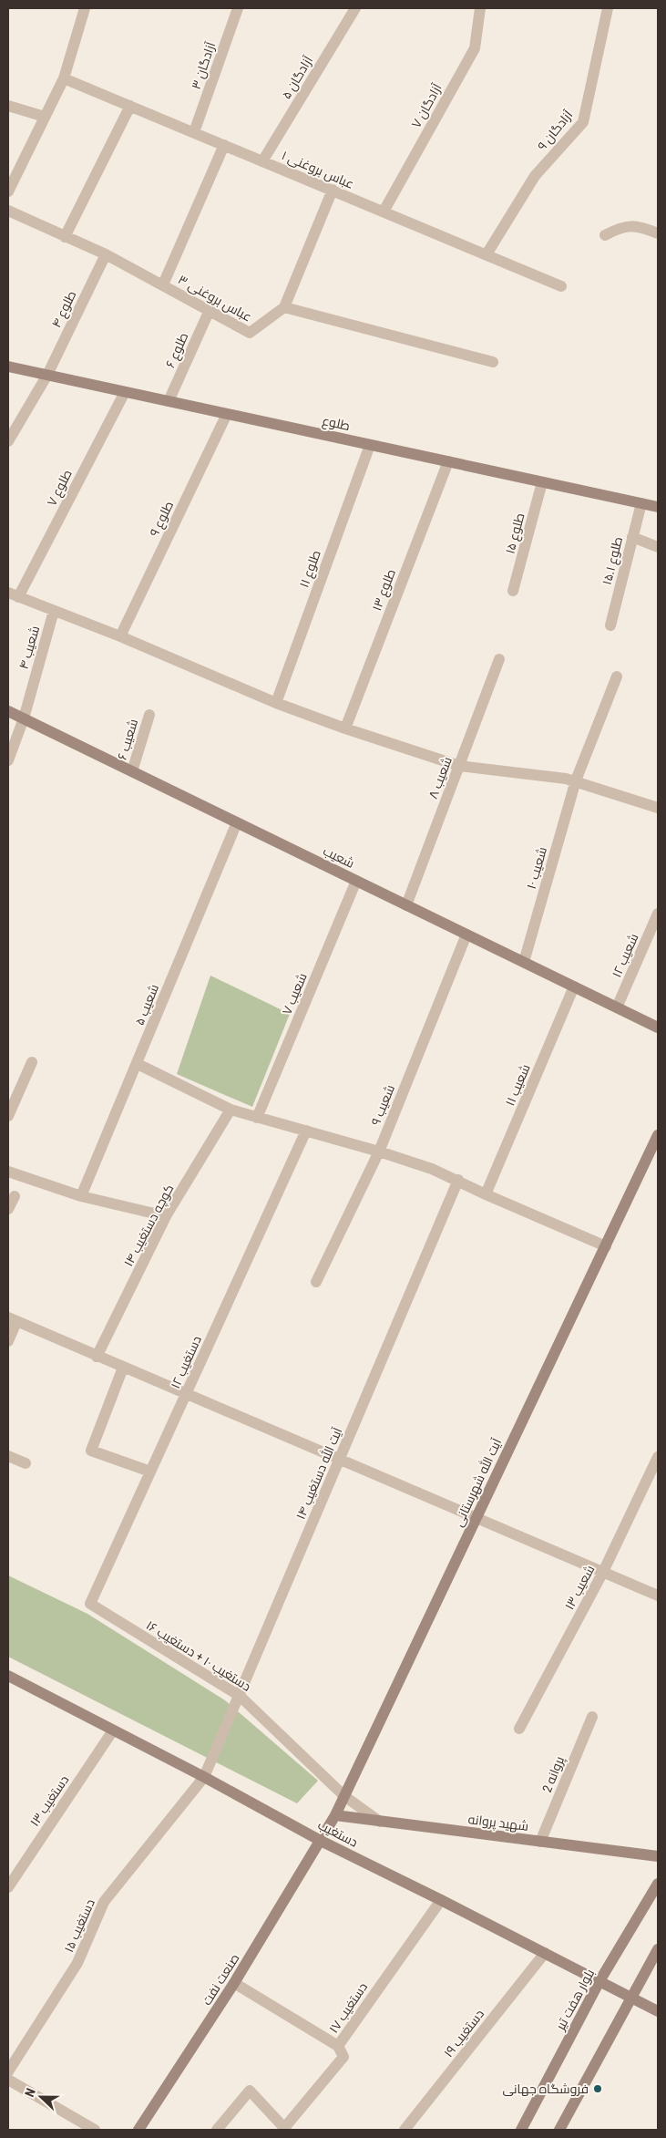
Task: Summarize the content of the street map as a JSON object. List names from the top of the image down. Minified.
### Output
{"streets":{"street":["آزادگان ۳","آزادگان ۵","آزادگان ۷","آزادگان ۹","عباس بروغنی ۱","عباس بروغنی ۳","طلوع ۴","طلوع ۶","طلوع","طلوع ۷","طلوع ۹","طلوع ۱۵","طلوع ۱۵.۱","طلوع ۱۱","طلوع ۱۳","شعیب ۴","شعیب ۶","شعیب ۸","شعیب","شعیب ۱۰","شعیب ۱۲","شعیب ۷","شعیب ۵","شعیب ۱۱","شعیب ۹","کوچه دستغیب ۱۴","دستغیب ۱۲","آیت الله دستغیب ۱۴","آیت الله شهرستانی","شعیب ۱۳","دستغیب ۱۰ + دستغیب ۱۶","پروانه 2","دستغیب ۱۳","شهید پروانه","دستغیب","دستغیب ۱۵","صنعت نفت","بلوار هفت تیر","دستغیب ۱۷","دستغیب ۱۹"]},"crossings":[["آزادگان ۳","عباس بروغنی ۱"],["آزادگان ۵","عباس بروغنی ۱"],["آزادگان ۷","عباس بروغنی ۱"],["آزادگان ۹","عباس بروغنی ۱"],["عباس بروغنی ۳","طلوع ۴"],["عباس بروغنی ۳","طلوع ۶"],["طلوع ۴","طلوع"],["طلوع ۶","طلوع"],["طلوع","طلوع ۷"],["طلوع","طلوع ۹"],["طلوع","طلوع ۱۵"],["طلوع","طلوع ۱۵.۱"],["طلوع","طلوع ۱۱"],["طلوع","طلوع ۱۳"],["شعیب ۴","شعیب"],["شعیب ۶","شعیب"],["شعیب ۸","شعیب"],["شعیب","شعیب ۱۰"],["شعیب","شعیب ۱۲"],["شعیب","شعیب ۷"],["شعیب","شعیب ۵"],["شعیب","شعیب ۱۱"],["شعیب","شعیب ۹"],["دستغیب ۱۲","دستغیب ۱۰ + دستغیب ۱۶"],["آیت الله دستغیب ۱۴","دستغیب ۱۰ + دستغیب ۱۶"],["آیت الله دستغیب ۱۴","دستغیب"],["آیت الله دستغیب ۱۴","دستغیب ۱۵"],["آیت الله شهرستانی","دستغیب ۱۰ + دستغیب ۱۶"],["آیت الله شهرستانی","شهید پروانه"],["آیت الله شهرستانی","دستغیب"],["آیت الله شهرستانی","صنعت نفت"],["دستغیب ۱۰ + دستغیب ۱۶","شهید پروانه"],["پروانه 2","شهید پروانه"],["دستغیب ۱۳","دستغیب"],["دستغیب","دستغیب ۱۵"],["دستغیب","صنعت نفت"],["دستغیب","بلوار هفت تیر"],["دستغیب","دستغیب ۱۷"],["دستغیب","دستغیب ۱۹"]],"places":["فروشگاه جهانی"],"north":"left"}
